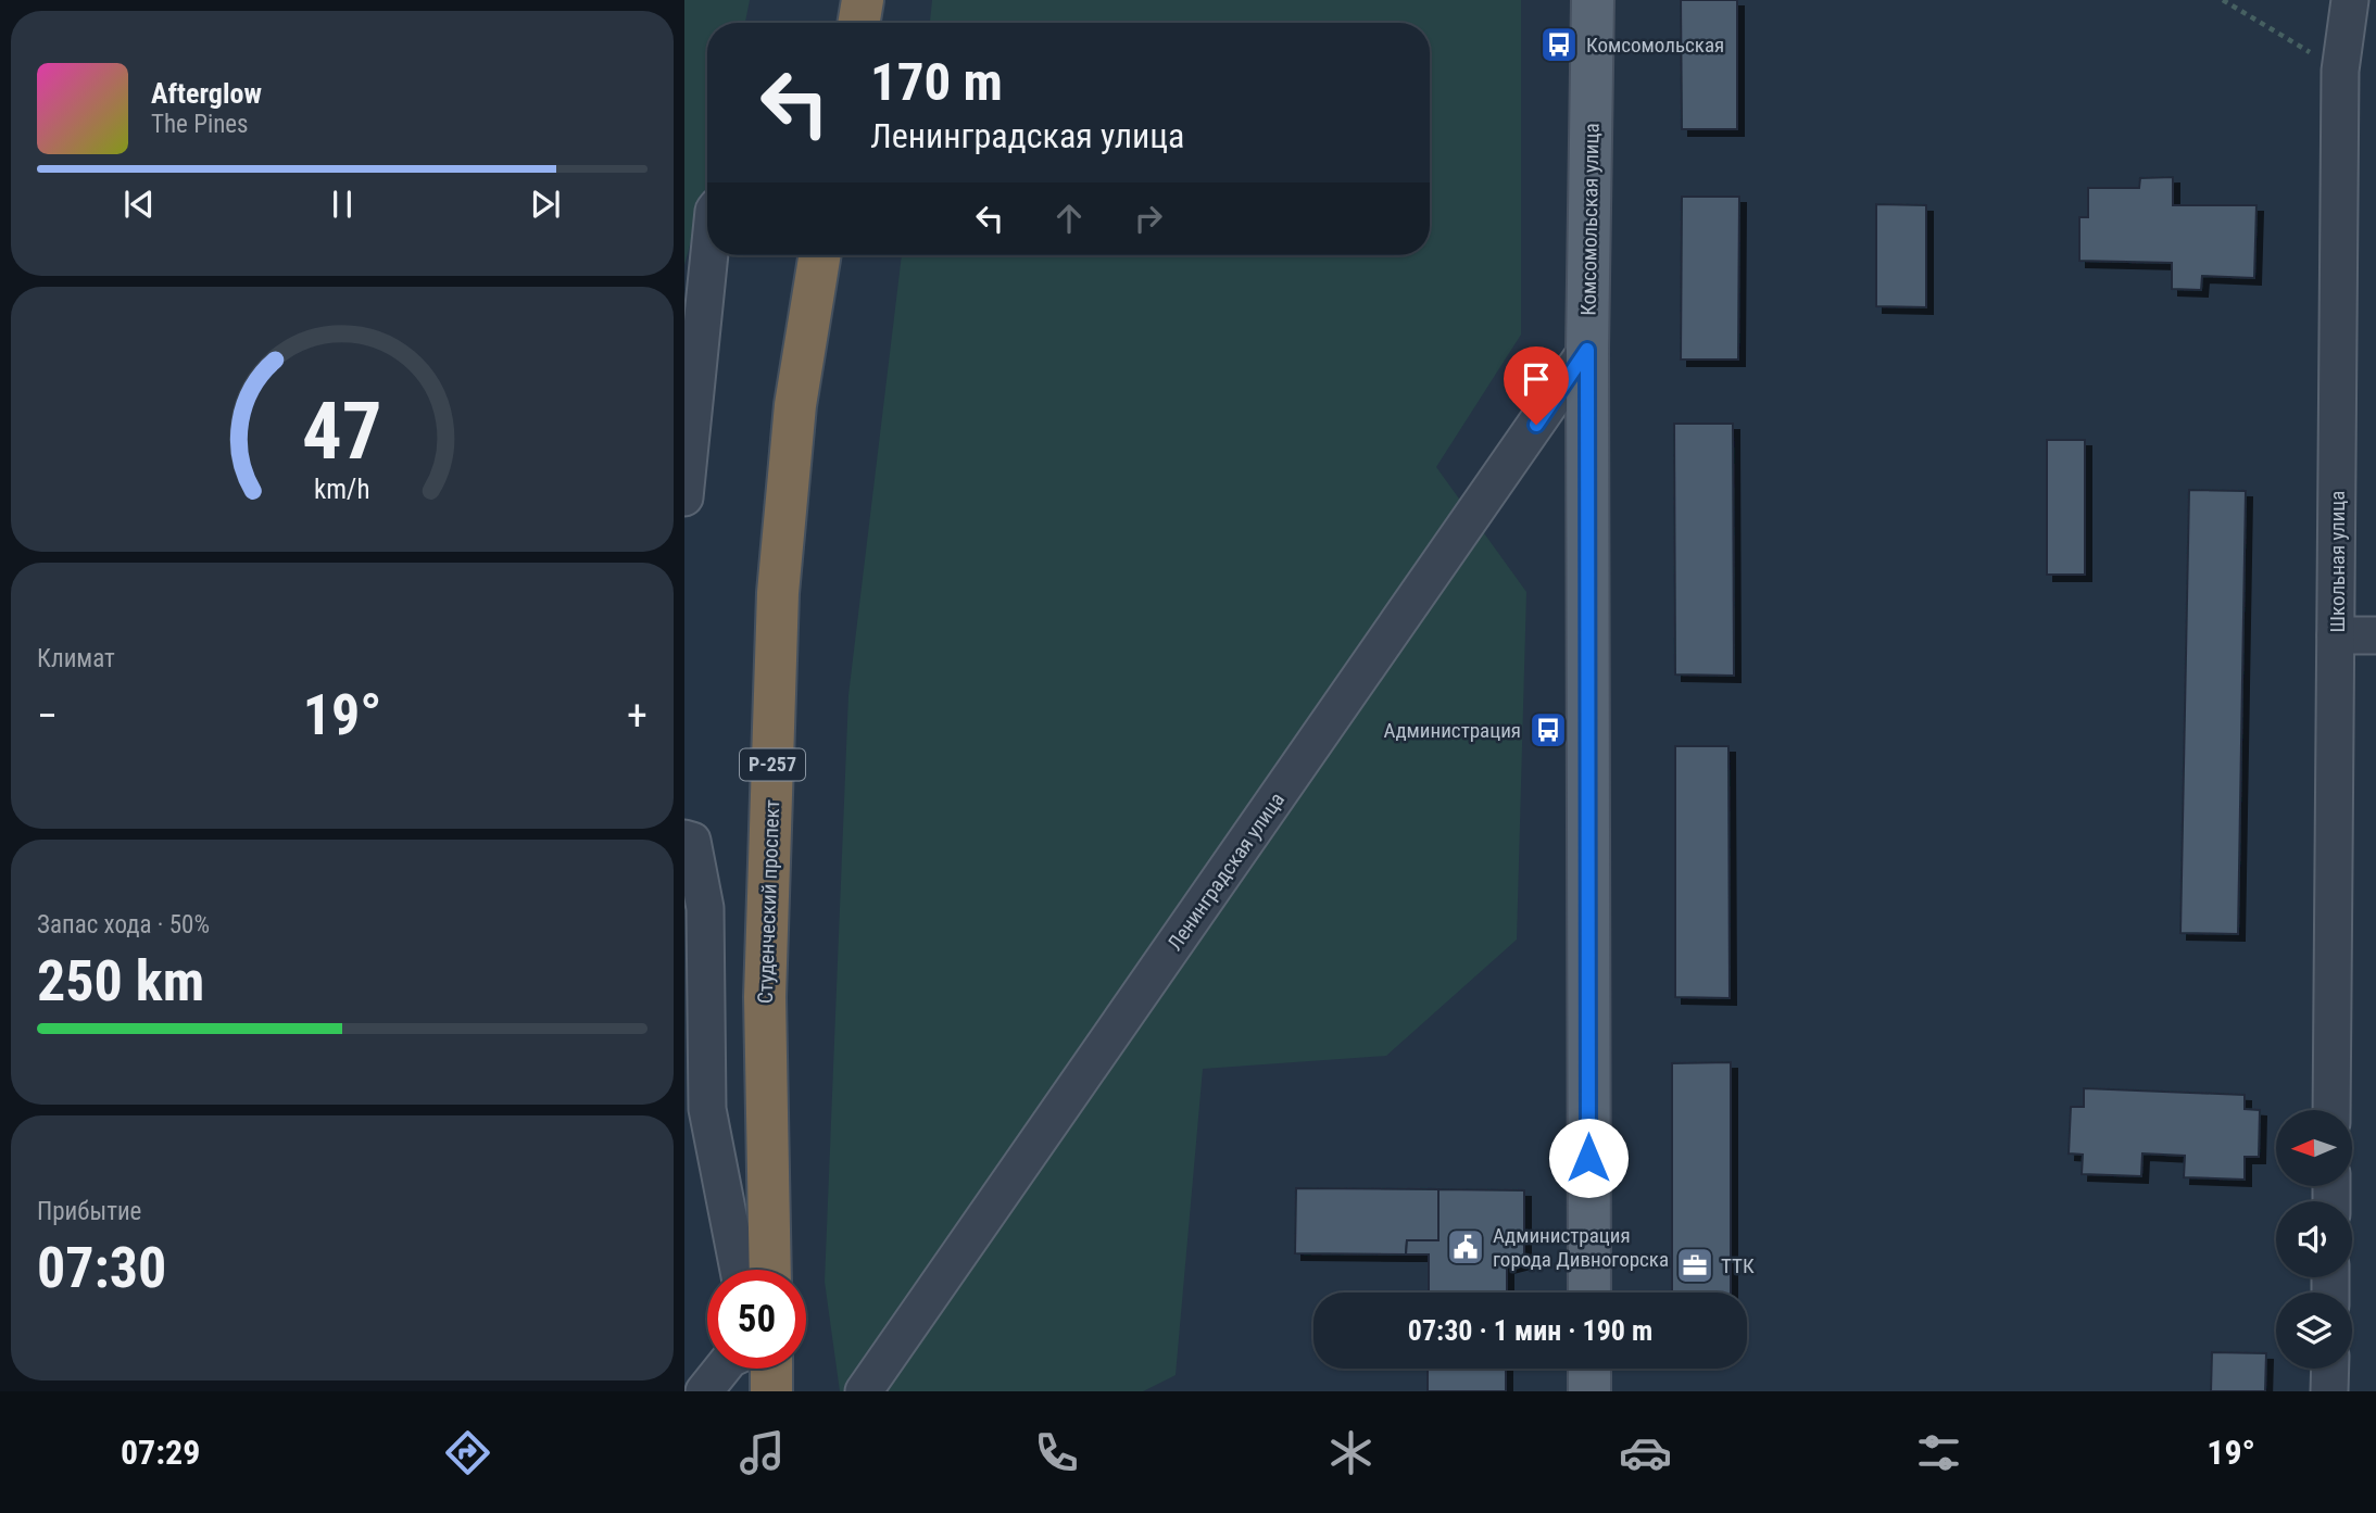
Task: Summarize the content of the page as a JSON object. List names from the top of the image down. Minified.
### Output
{"streets":{"highway":["Р-257","Студенческий проспект"],"main road":["Комсомольская улица"],"street":["Школьная улица","Ленинградская улица"]},"crossings":[["Комсомольская улица","Ленинградская улица"]],"places":{"bus stop":["Комсомольская","Администрация"],"public building":["Администрация города Дивногорска"],"office":["ТТК"]},"north":"left","page":{"turn":["170 m","Ленинградская улица"],"song":["Afterglow","The Pines"],"tile":["Климат",["Запас хода · 50%","250 km"],["Прибытие","07:30"]],"heat":["−","19°","+"],"limit":"50","trip":"07:30 · 1 мин · 190 m","tabs":["07:29","19°"],"gauge":["47","km/h"]}}
